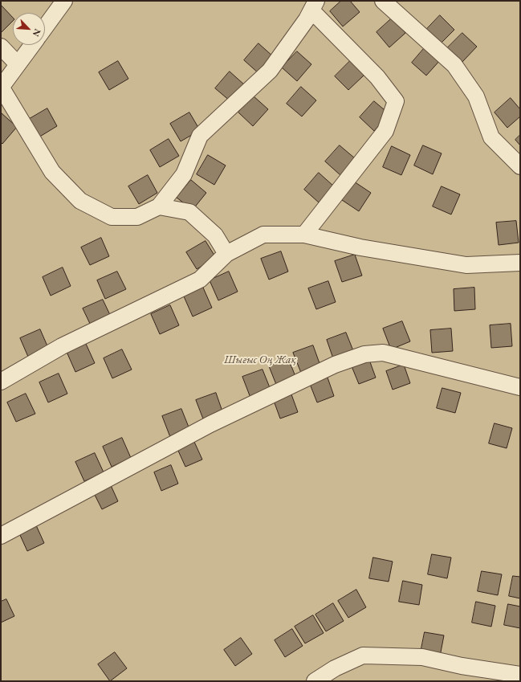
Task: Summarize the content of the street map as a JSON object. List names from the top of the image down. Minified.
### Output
{"parks":["Шығыс Оң Жақ"],"north":"bottom right"}
